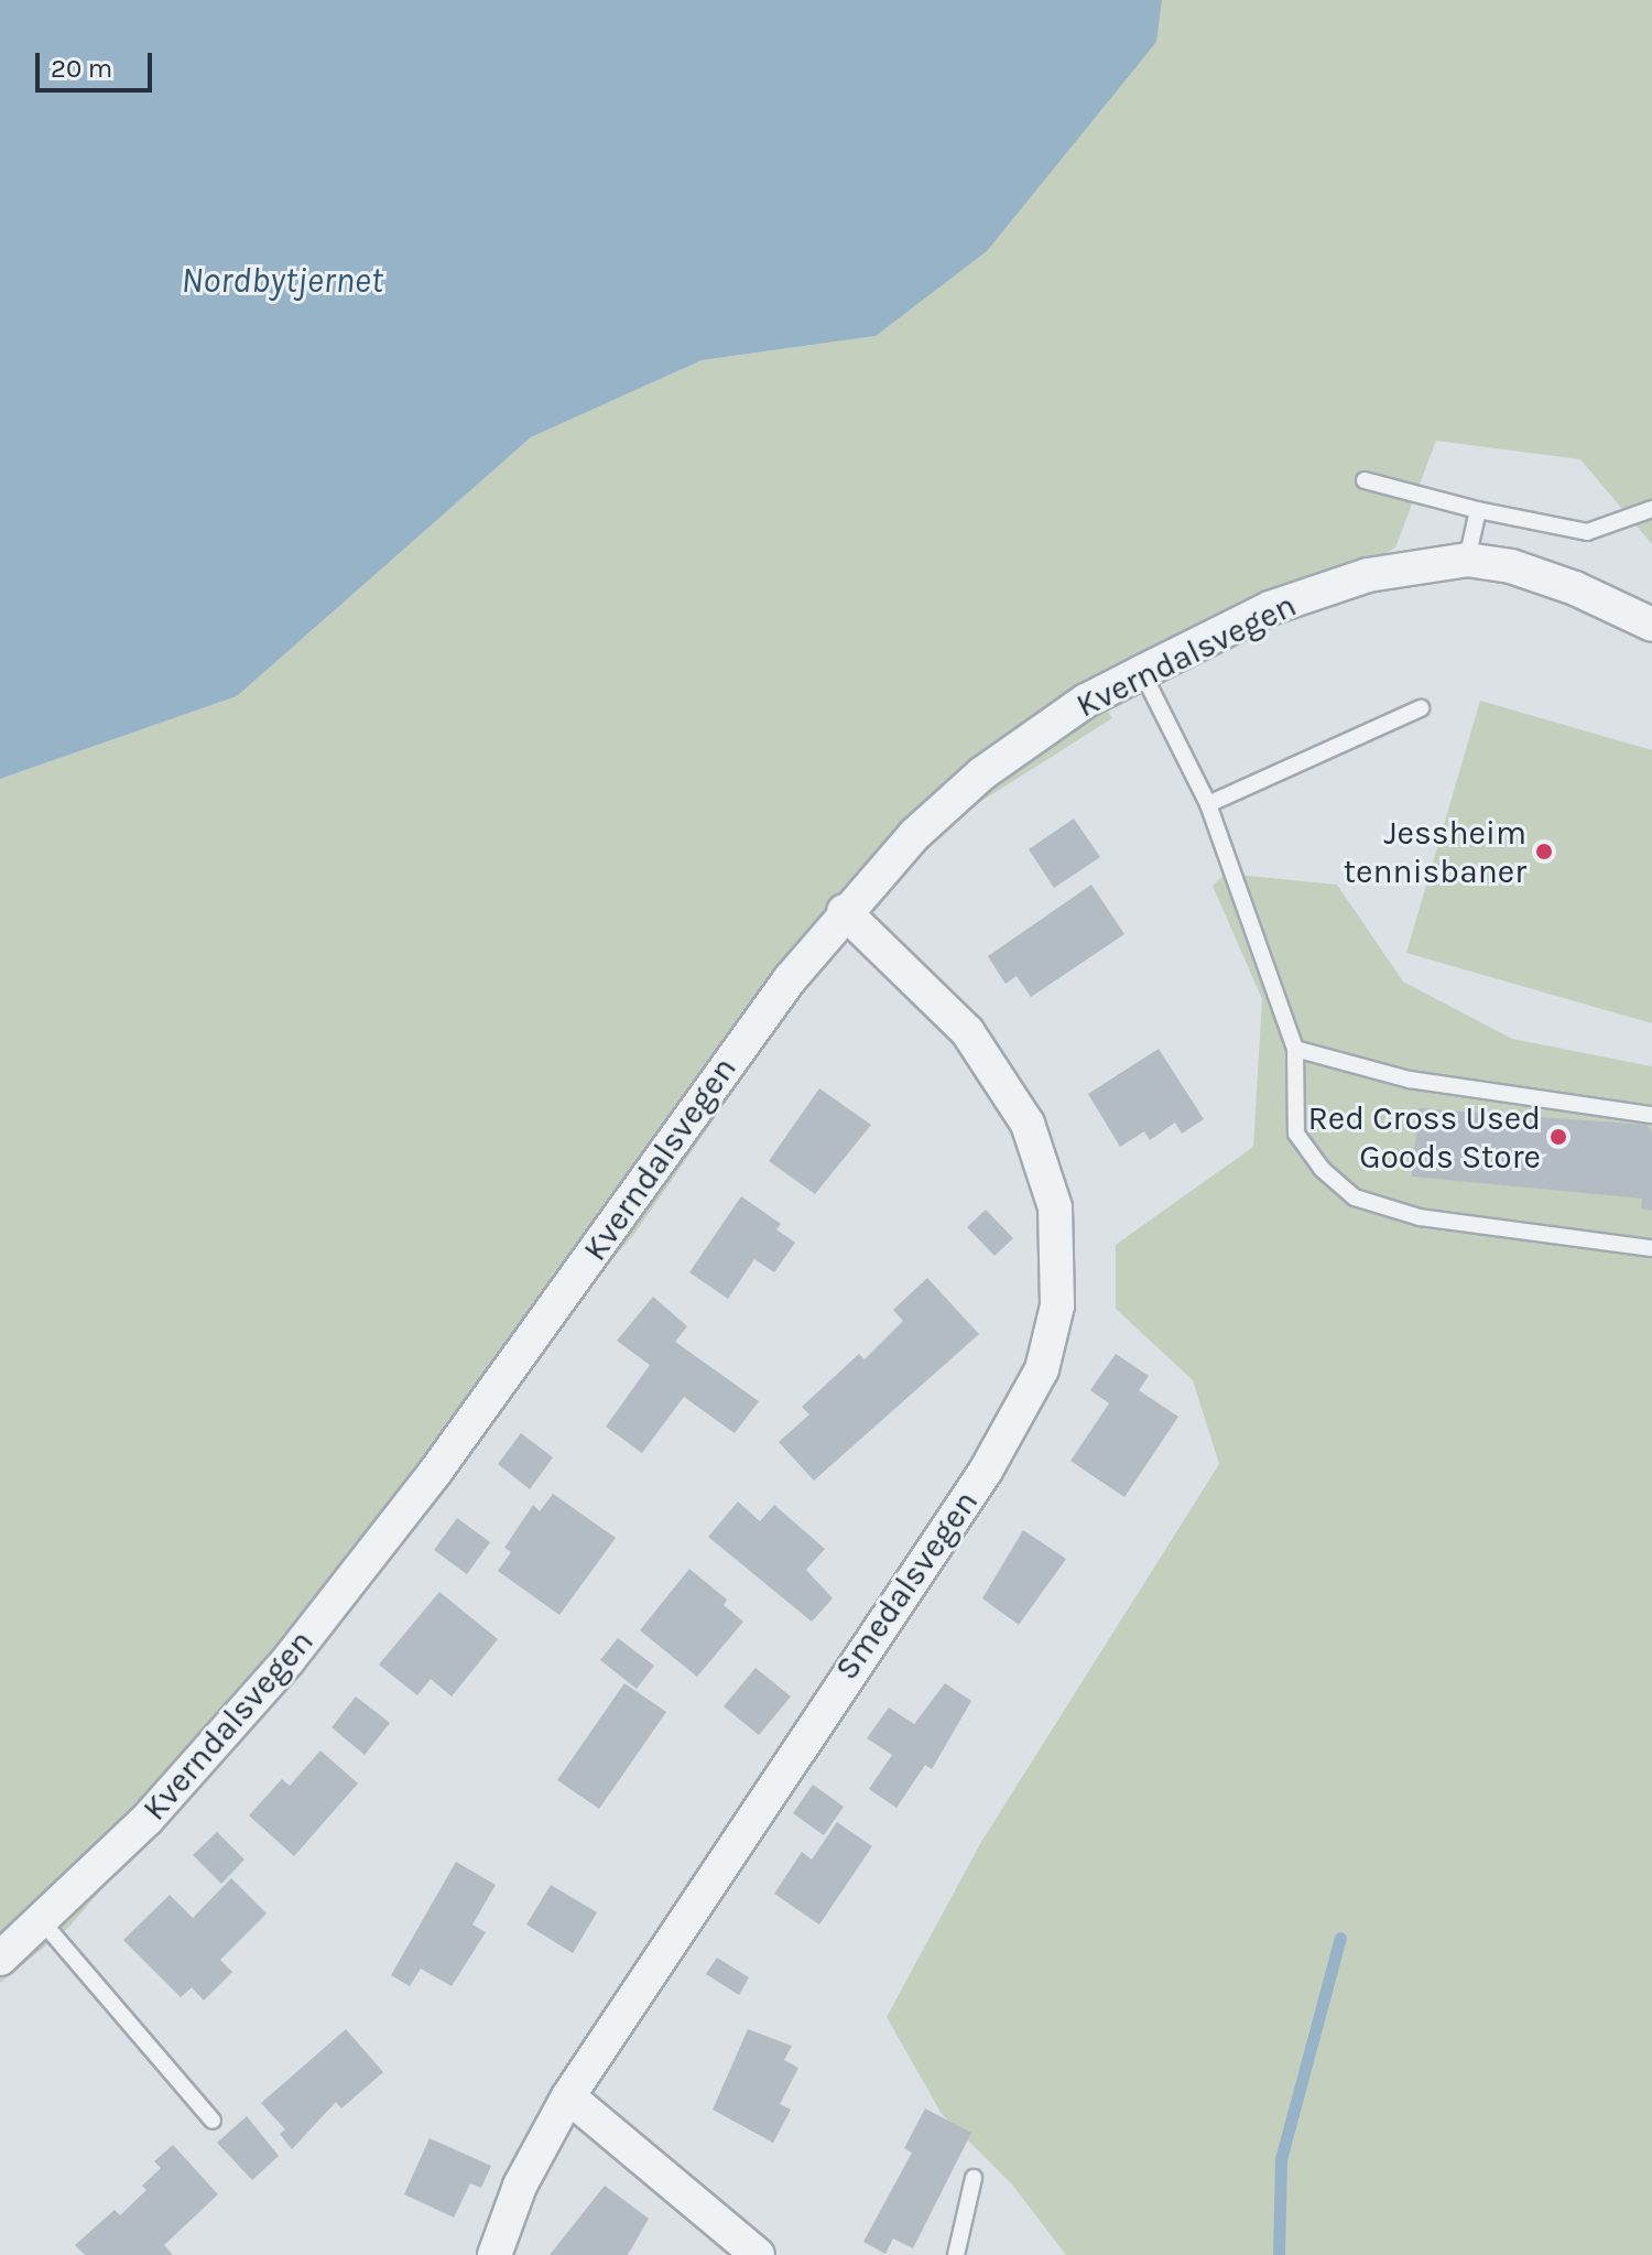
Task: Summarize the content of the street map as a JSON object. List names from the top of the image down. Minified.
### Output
{"streets":{"street":["Kverndalsvegen","Smedalsvegen"]},"crossings":[["Kverndalsvegen","Smedalsvegen"]],"water":["Nordbytjernet"],"places":["Jessheim tennisbaner","Red Cross Used Goods Store"],"scale_bar":"20 m"}
